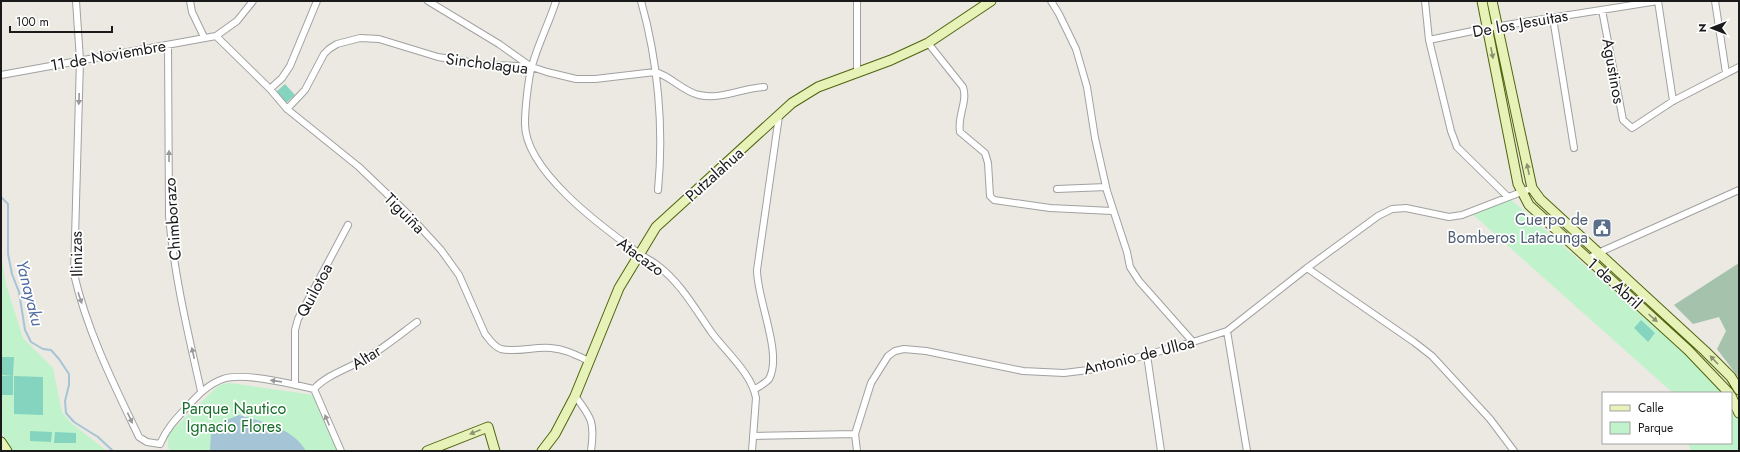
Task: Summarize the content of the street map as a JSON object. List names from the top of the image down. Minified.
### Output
{"streets":{"street":["De los Jesuitas","11 de Noviembre","Sincholagua","Agustinos","Putzalahua","Tiguiña","Chimborazo","Ilinizas","Atacazo","1 de Abril","Quilotoa","Antonio de Ulloa","Altar"]},"crossings":[["De los Jesuitas","Agustinos"],["De los Jesuitas","1 de Abril"],["11 de Noviembre","Tiguiña"],["11 de Noviembre","Chimborazo"],["11 de Noviembre","Ilinizas"],["Sincholagua","Tiguiña"],["Sincholagua","Atacazo"],["Putzalahua","Tiguiña"],["Putzalahua","Atacazo"],["1 de Abril","Antonio de Ulloa"]],"one_way":["Chimborazo","Ilinizas"],"water":["Yanayaku"],"parks":["Parque Nautico Ignacio Flores"],"places":{"public building":["Cuerpo de Bomberos Latacunga"]},"legend":["Calle","Parque"],"scale_bar":"100 m","north":"left"}
